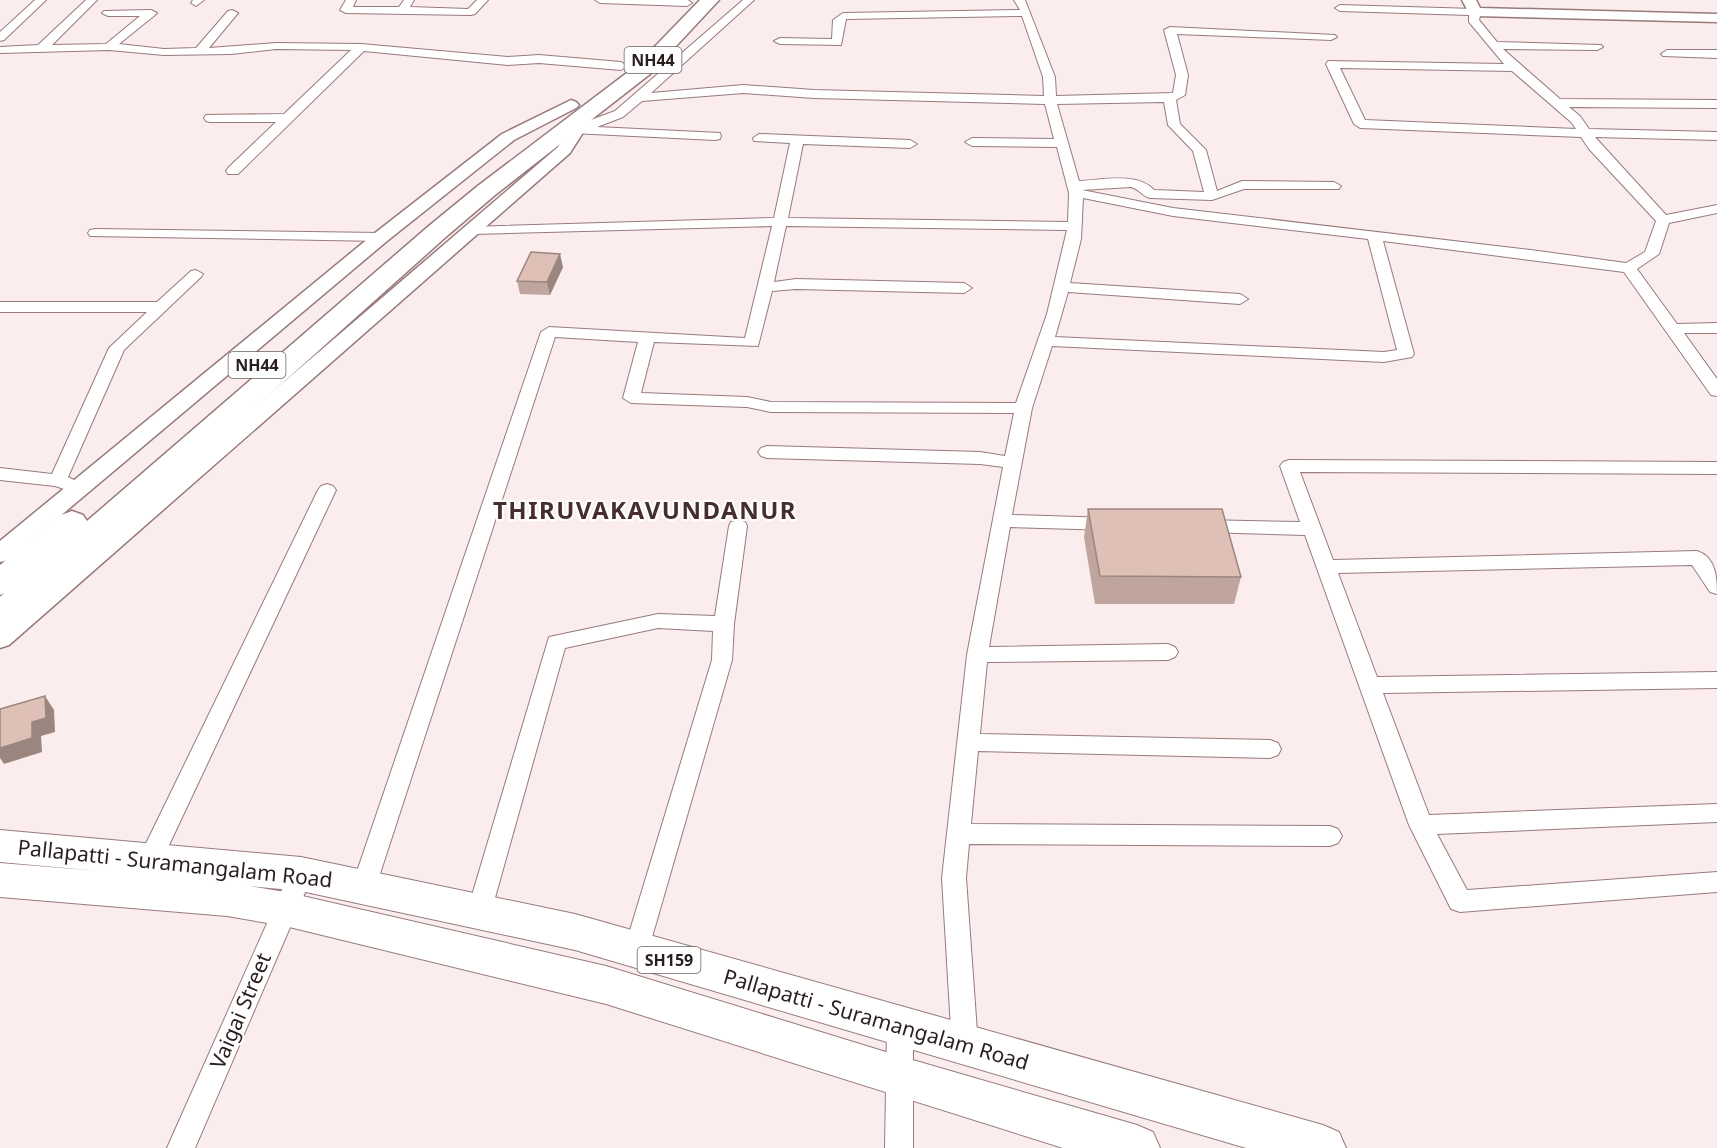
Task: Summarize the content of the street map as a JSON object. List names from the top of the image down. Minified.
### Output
{"streets":{"highway":["NH44"],"main road":["Pallapatti - Suramangalam Road","SH159"],"street":["Vaigai Street"]},"crossings":[["Pallapatti - Suramangalam Road","Vaigai Street"]],"districts":["THIRUVAKAVUNDANUR"]}
